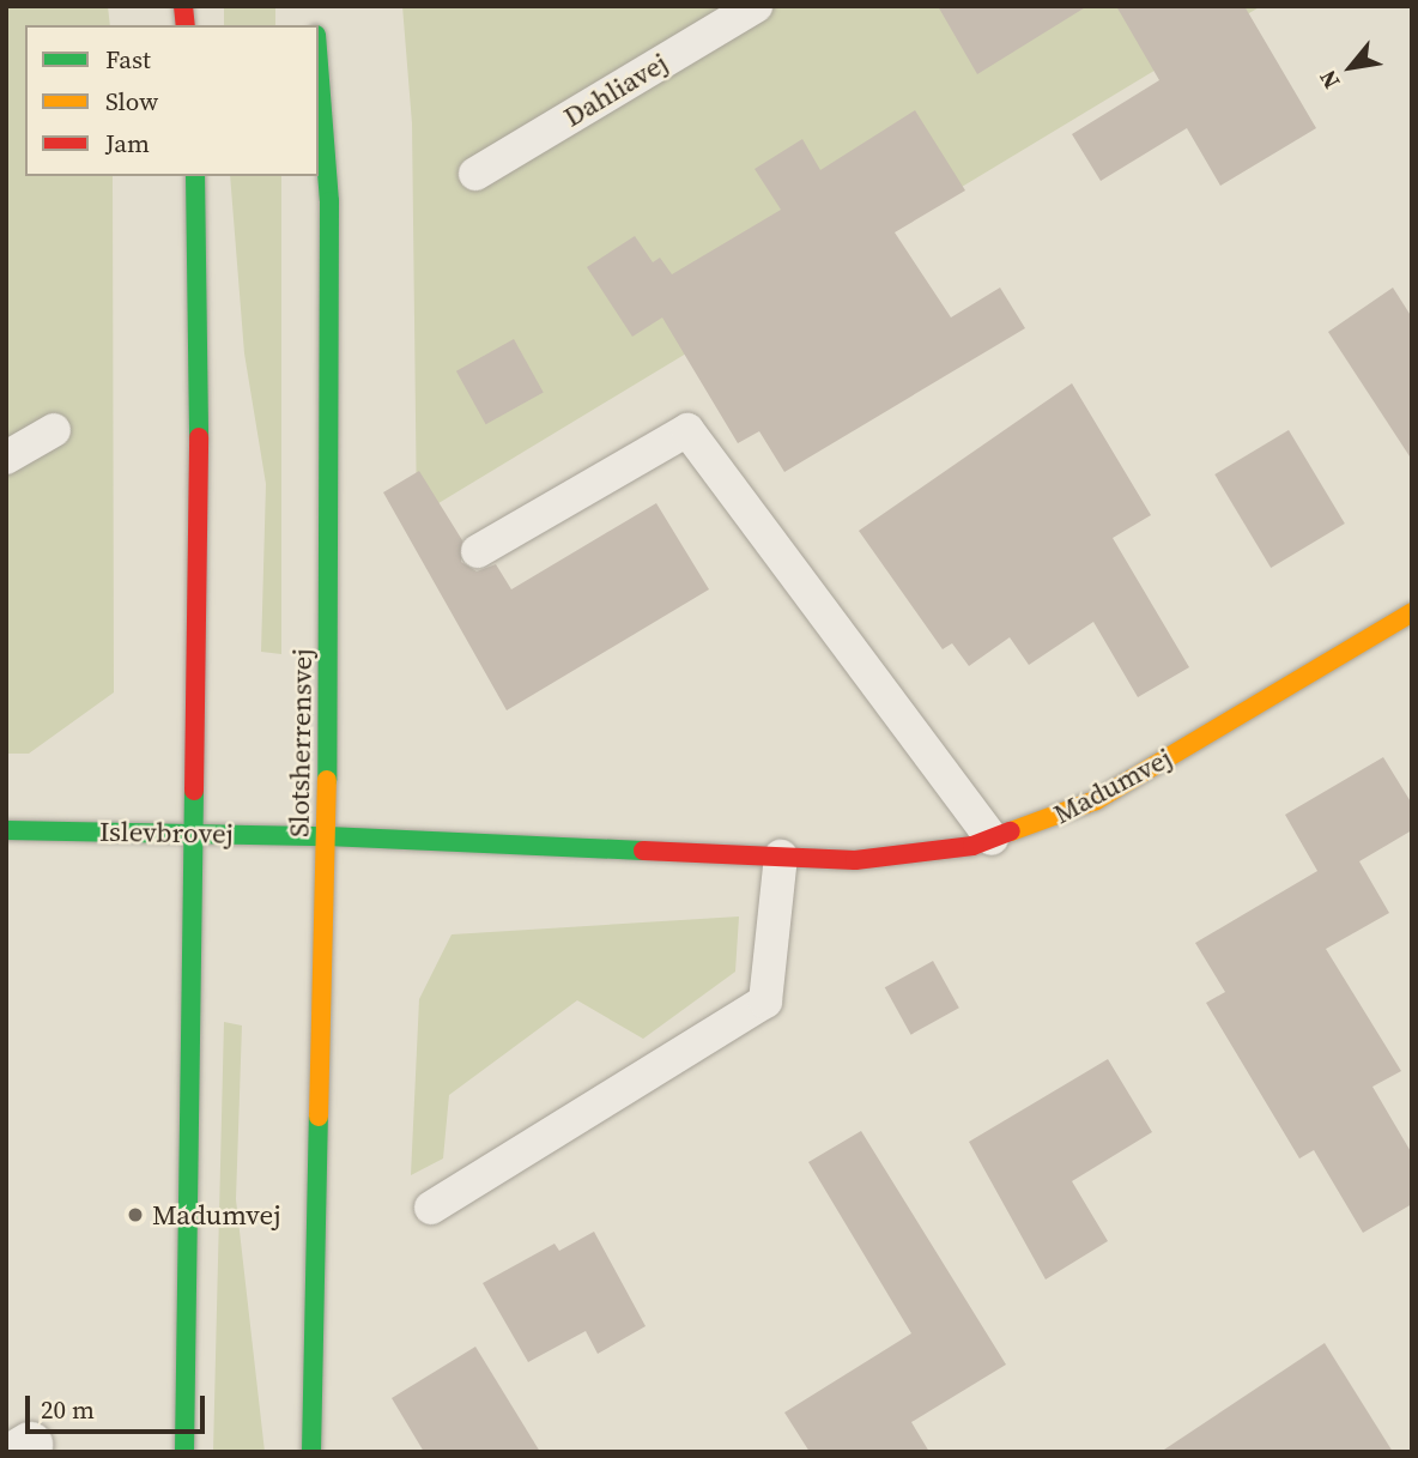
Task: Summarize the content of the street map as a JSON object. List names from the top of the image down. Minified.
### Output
{"streets":{"street":["Slotsherrensvej","Madumvej","Islevbrovej"],"lane":["Dahliavej"]},"crossings":[["Slotsherrensvej","Madumvej"],["Slotsherrensvej","Islevbrovej"],["Madumvej","Islevbrovej"]],"places":["Madumvej"],"legend":["Fast","Slow","Jam"],"scale_bar":"20 m","north":"bottom left"}
